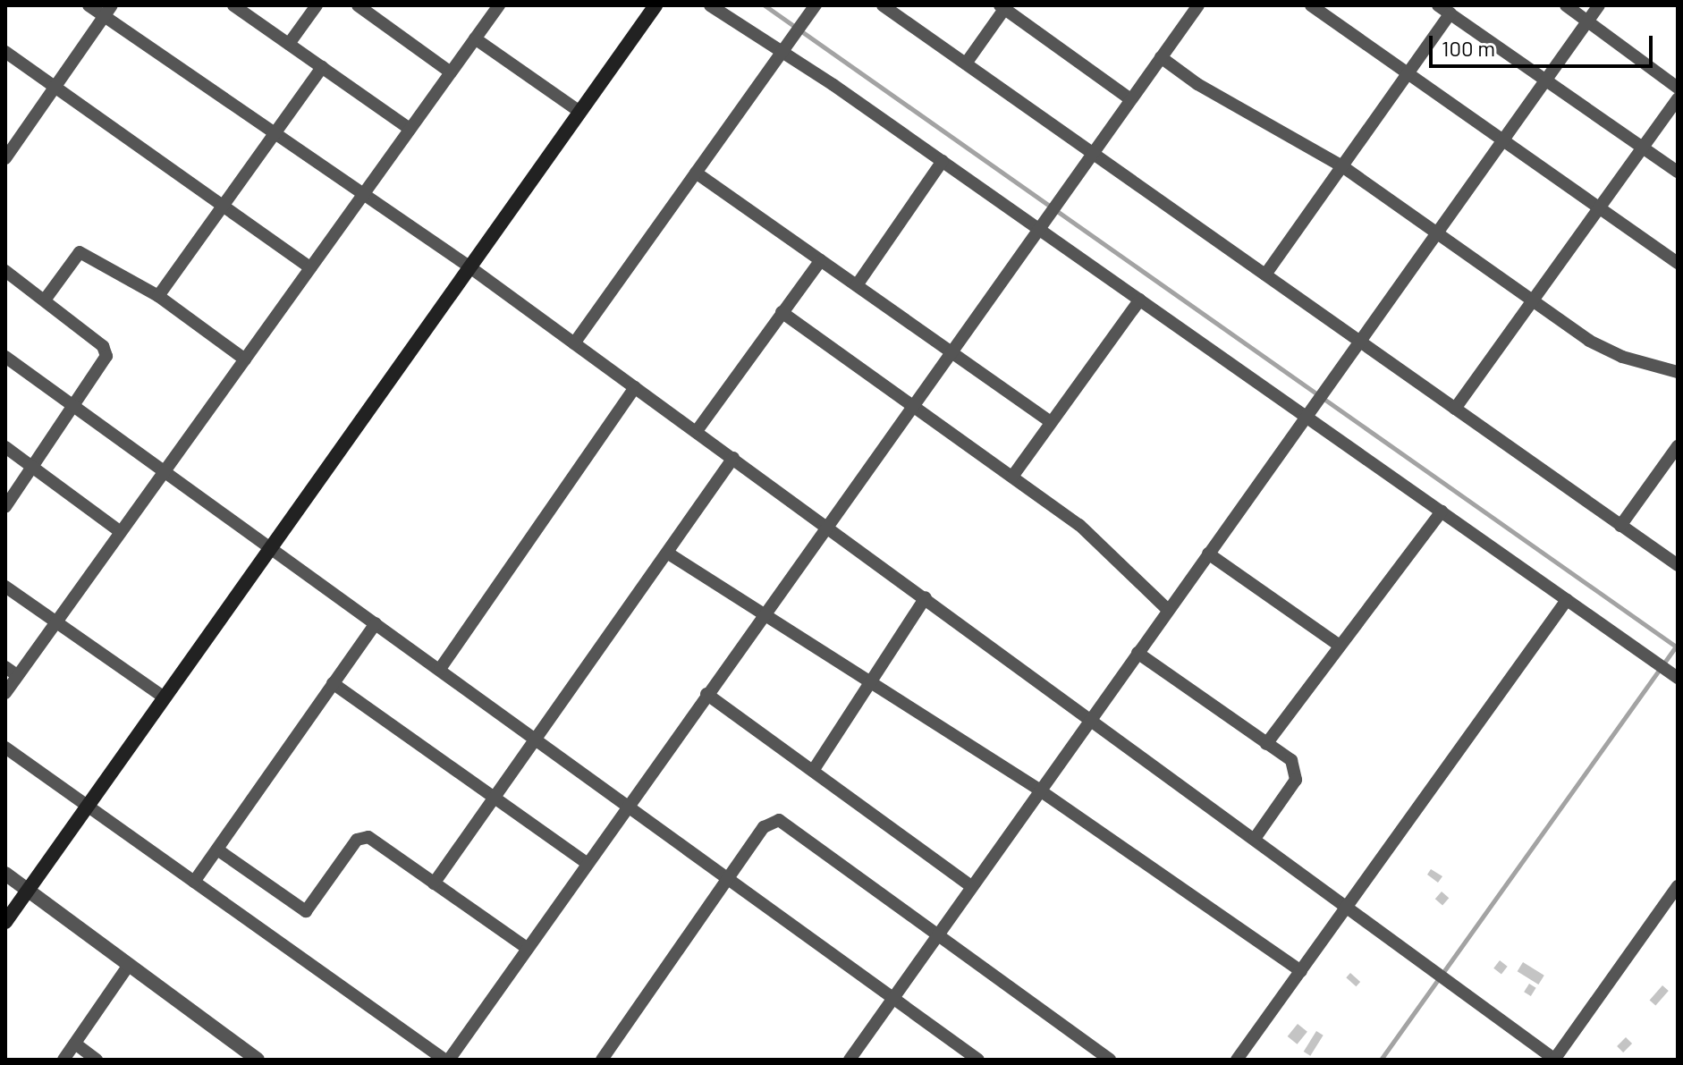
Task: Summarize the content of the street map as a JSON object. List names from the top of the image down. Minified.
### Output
{"scale_bar":"100 m"}
